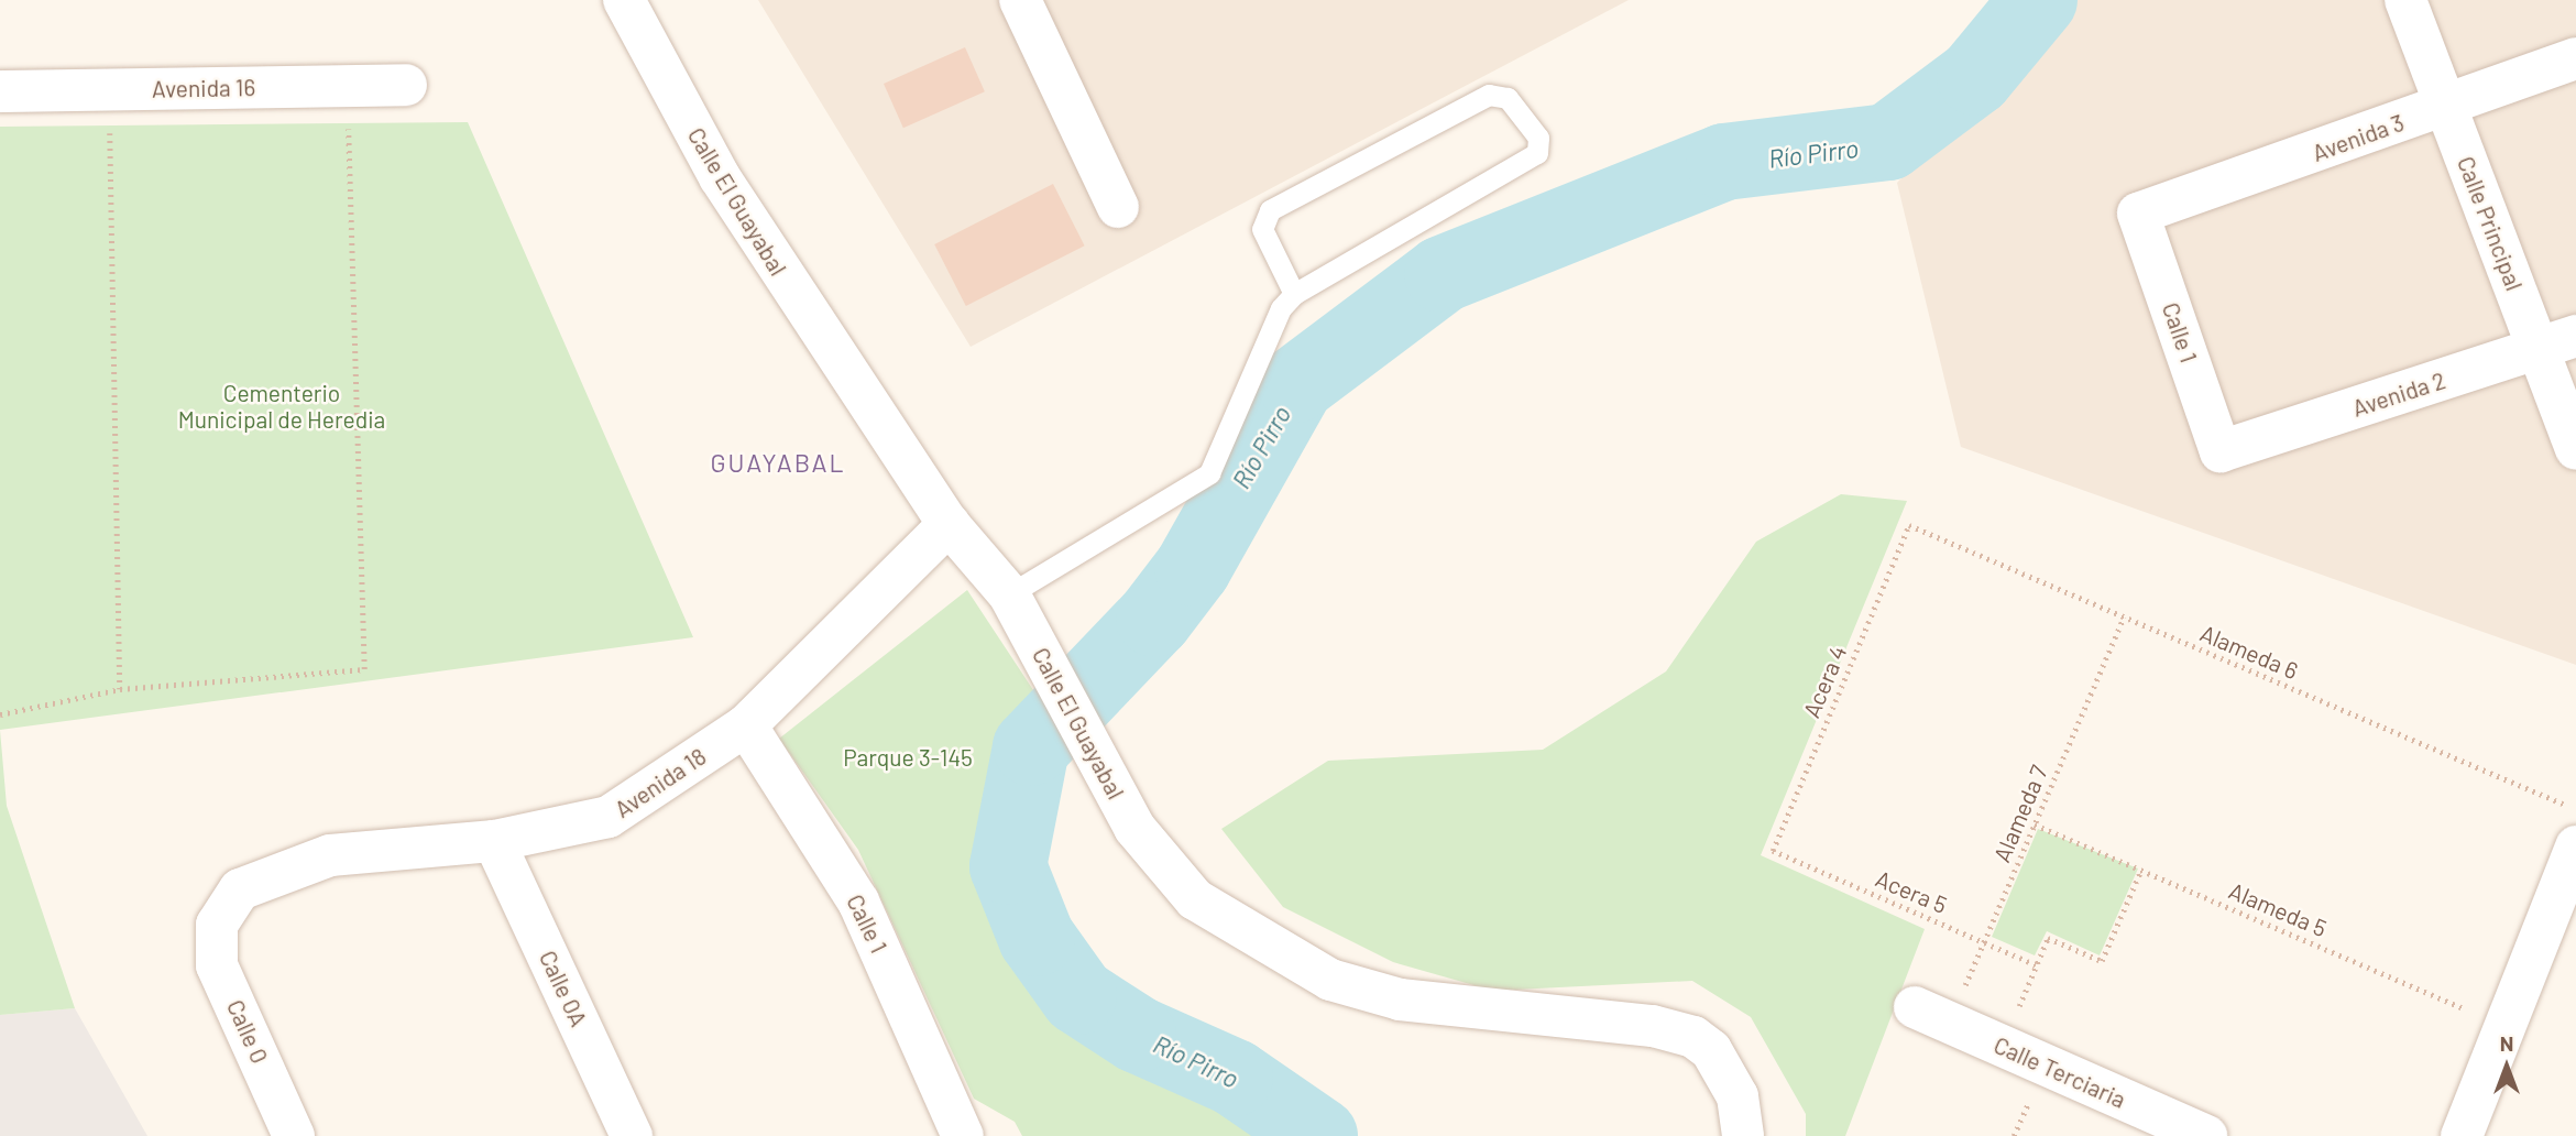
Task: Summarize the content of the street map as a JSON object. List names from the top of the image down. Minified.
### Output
{"streets":{"street":["Avenida 16","Avenida 3","Calle El Guayabal","Calle Principal","Calle 1","Avenida 2","Avenida 18","Calle 0A","Calle 0","Calle Terciaria"],"path":["Alameda 6","Acera 4","Alameda 7","Acera 5","Alameda 5"]},"crossings":[["Avenida 3","Calle Principal"],["Avenida 3","Calle 1"],["Calle El Guayabal","Avenida 18"],["Calle Principal","Avenida 2"],["Calle 1","Avenida 2"],["Calle 1","Avenida 18"],["Alameda 6","Acera 4"],["Alameda 6","Alameda 7"],["Acera 4","Acera 5"],["Avenida 18","Calle 0A"],["Avenida 18","Calle 0"],["Alameda 7","Acera 5"],["Alameda 7","Alameda 5"],["Alameda 7","Calle Terciaria"],["Acera 5","Alameda 5"]],"districts":["GUAYABAL"],"water":["Río Pirro"],"parks":["Cementerio Municipal de Heredia","Parque 3-145"],"north":"top"}
